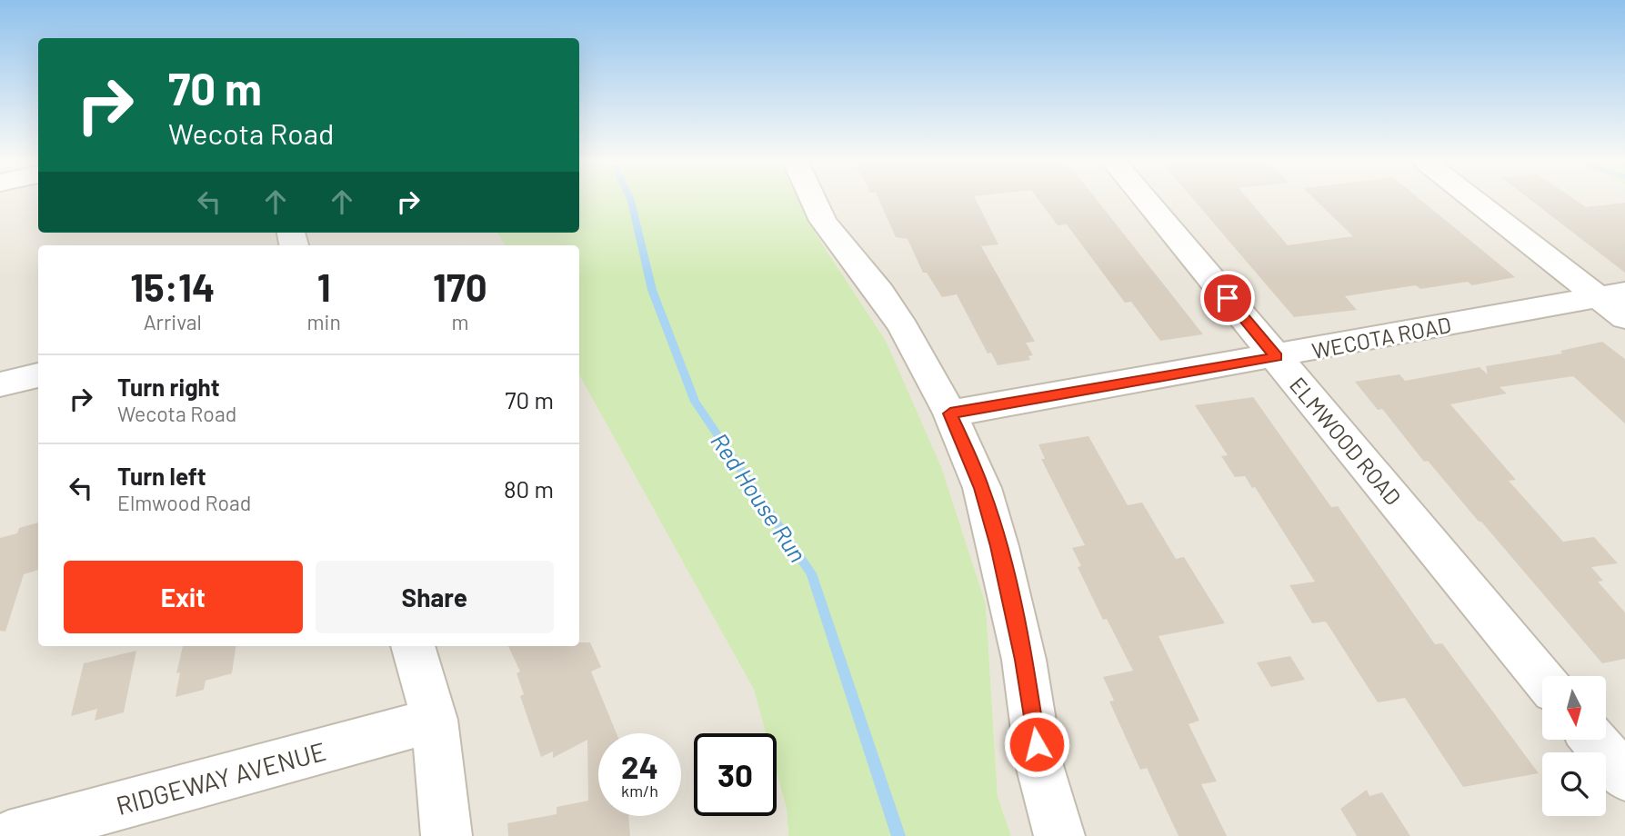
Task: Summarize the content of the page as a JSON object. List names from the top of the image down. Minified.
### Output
{"streets":{"street":["WECOTA ROAD","ELMWOOD ROAD","RIDGEWAY AVENUE"]},"crossings":[["WECOTA ROAD","ELMWOOD ROAD"]],"water":["Red House Run"],"north":"bottom","page":{"turn":["70 m","Wecota Road"],"eta":["15:14","Arrival","1","min","170","m"],"list":[{"name":"Turn right","note":"Wecota Road","value":"70 m"},{"name":"Turn left","note":"Elmwood Road","value":"80 m"}],"buttons":["Exit","Share"],"speed":"24 km/h","limit":"30"}}
